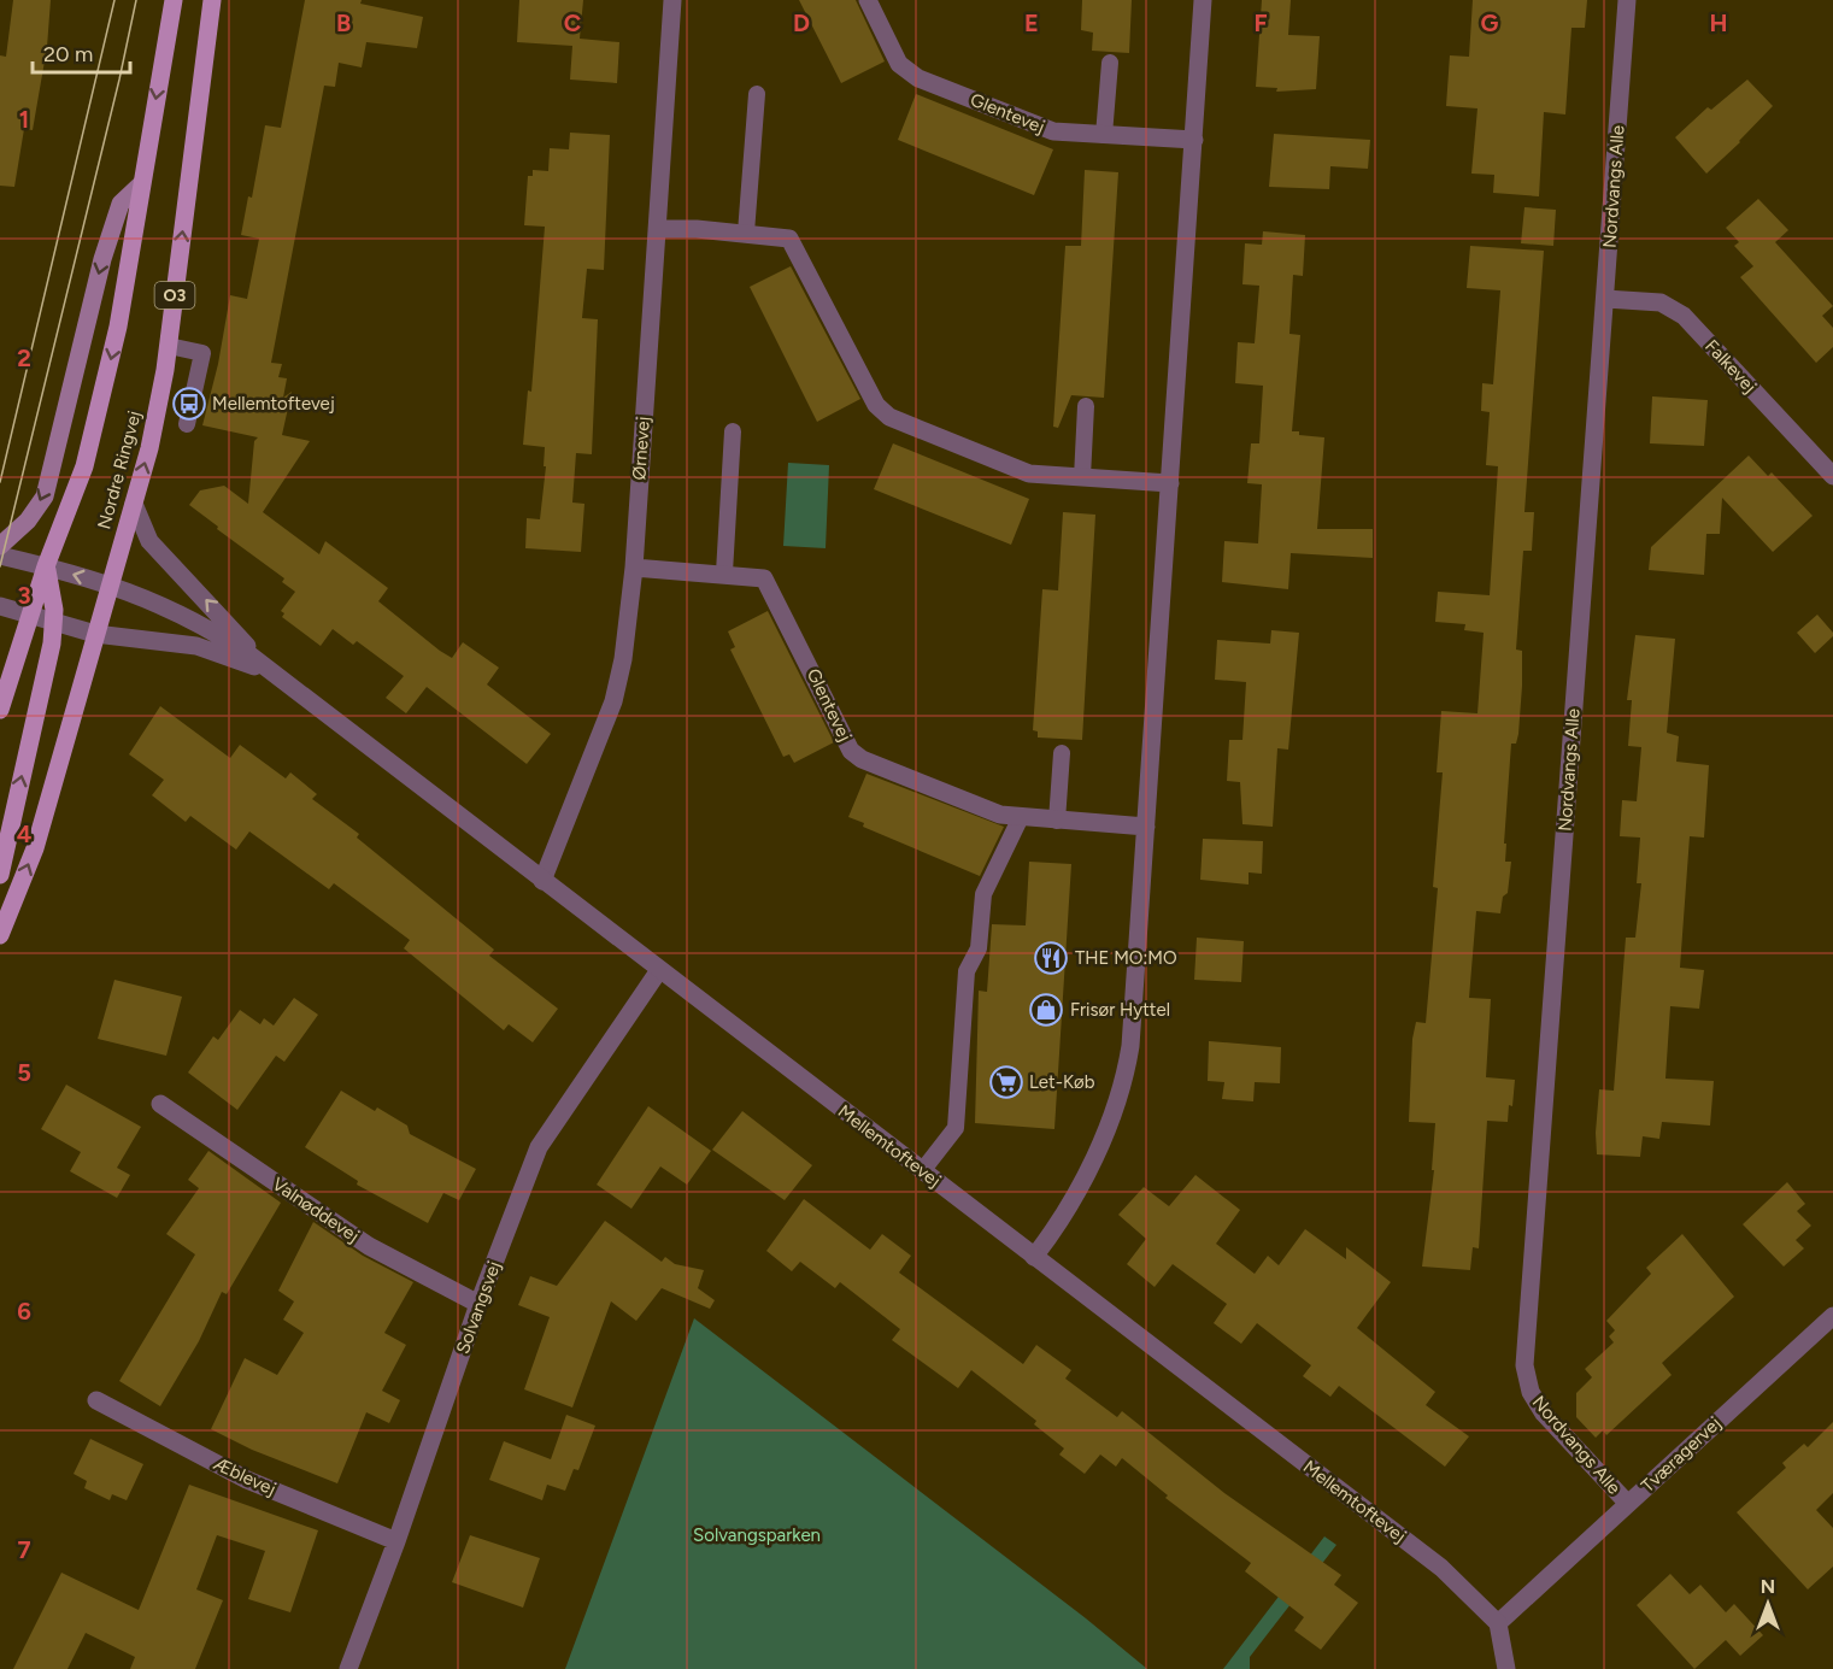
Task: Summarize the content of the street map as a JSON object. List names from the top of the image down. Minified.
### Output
{"streets":{"main road":["O3","Nordre Ringvej"],"street":["Glentevej","Nordvangs Alle","Falkevej","Ørnevej","Mellemtoftevej","Valnøddevej","Solvangsvej","Tværagervej","Æblevej"]},"crossings":[["Glentevej","Ørnevej"],["Nordvangs Alle","Falkevej"],["Nordvangs Alle","Tværagervej"],["Ørnevej","Mellemtoftevej"],["Nordre Ringvej","Mellemtoftevej"],["Mellemtoftevej","Solvangsvej"],["Mellemtoftevej","Tværagervej"],["Valnøddevej","Solvangsvej"],["Solvangsvej","Æblevej"]],"parks":["Solvangsparken"],"places":{"bus stop":["Mellemtoftevej"],"restaurant":["THE MO:MO"],"shop":["Frisør Hyttel"],"supermarket":["Let-Køb"]},"scale_bar":"20 m","north":"top","grid":{"columns":["B","C","D","E","F","G","H"],"rows":["1","2","3","4","5","6","7"]}}
